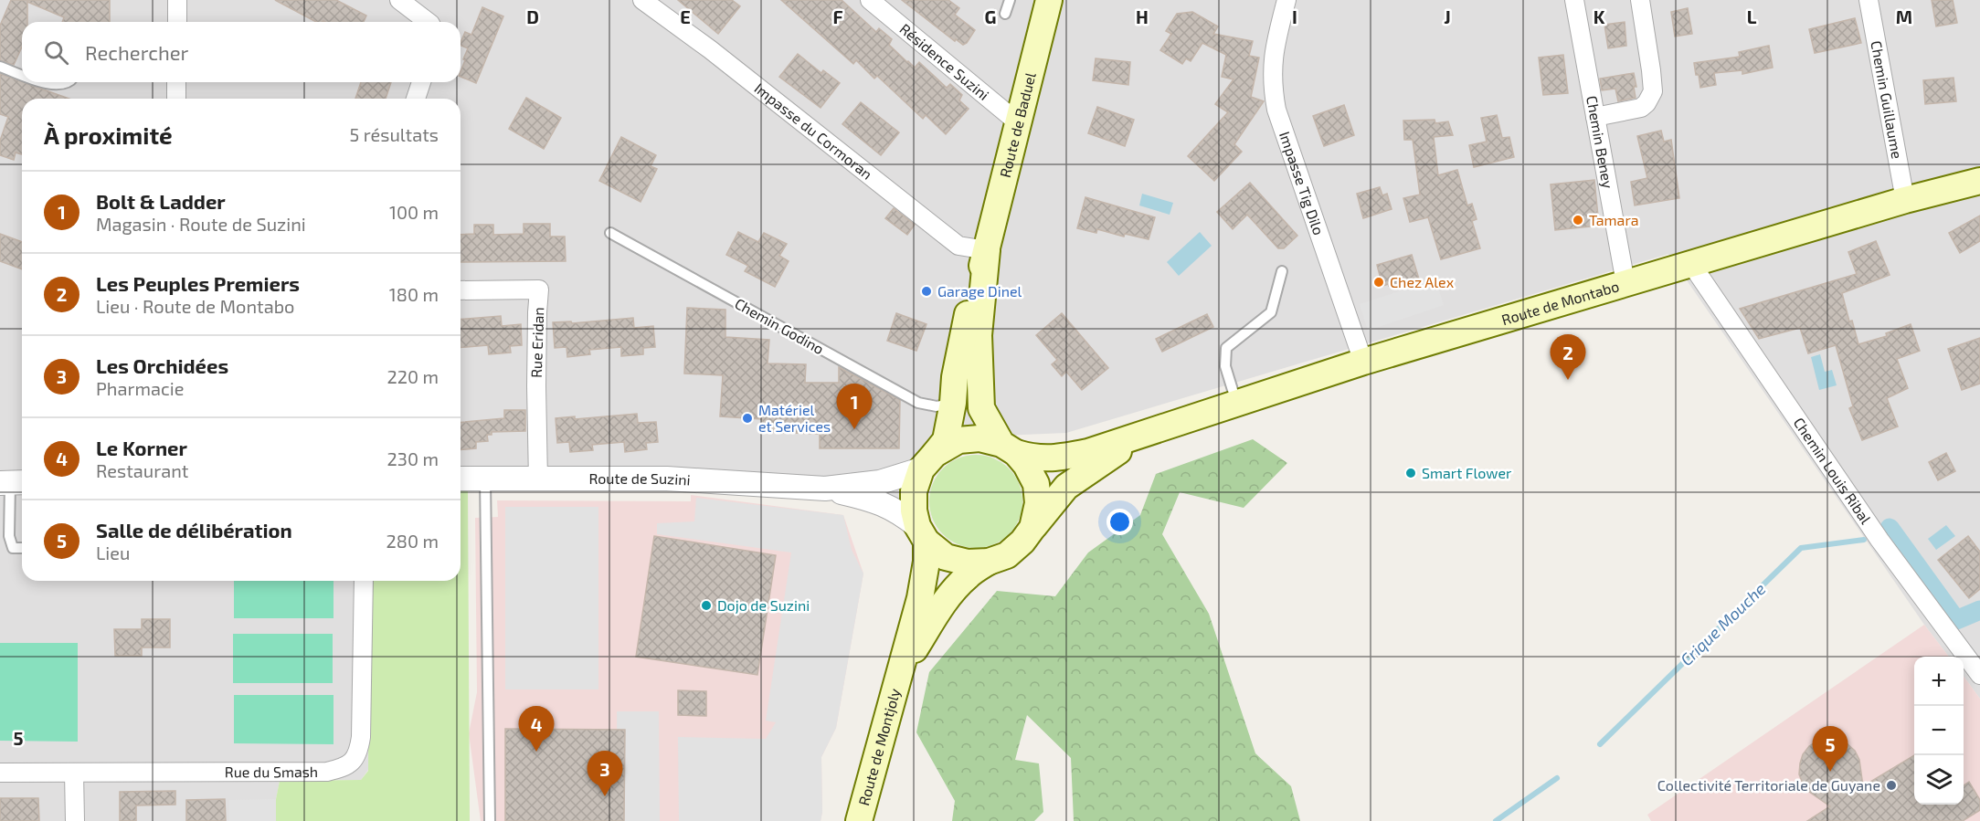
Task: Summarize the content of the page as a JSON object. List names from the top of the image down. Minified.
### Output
{"streets":{"main road":["Route de Baduel","Route de Montabo","Route de Montjoly"],"street":["Résidence Suzini","Chemin Guillaume","Impasse du Cormoran","Chemin Beney","Impasse Tig Dilo","Rue Eridan","Chemin Louis Ribal","Route de Suzini","Rue du Smash"],"lane":["Chemin Godino"]},"crossings":[["Résidence Suzini","Route de Baduel"],["Chemin Guillaume","Route de Montabo"],["Route de Baduel","Impasse du Cormoran"],["Route de Baduel","Route de Montabo"],["Route de Baduel","Chemin Godino"],["Route de Baduel","Route de Suzini"],["Route de Baduel","Route de Montjoly"],["Chemin Beney","Route de Montabo"],["Impasse Tig Dilo","Route de Montabo"],["Route de Montabo","Chemin Louis Ribal"],["Route de Montabo","Route de Suzini"],["Route de Montabo","Route de Montjoly"],["Rue Eridan","Route de Suzini"],["Route de Suzini","Route de Montjoly"]],"water":["Crique Mouche"],"places":["Tamara","Chez Alex","Garage Dinel","Matériel et Services","Smart Flower","Dojo de Suzini","Collectivité Territoriale de Guyane"],"page":{"search":"Rechercher","heading":["À proximité","5 résultats"],"list":[{"mark":"1","name":"Bolt & Ladder","note":"Magasin · Route de Suzini","value":"100 m"},{"mark":"2","name":"Les Peuples Premiers","note":"Lieu · Route de Montabo","value":"180 m"},{"mark":"3","name":"Les Orchidées","note":"Pharmacie","value":"220 m"},{"mark":"4","name":"Le Korner","note":"Restaurant","value":"230 m"},{"mark":"5","name":"Salle de délibération","note":"Lieu","value":"280 m"}],"pins":["2","1","4","5","3"],"map_buttons":["+","−"]},"grid":{"columns":["D","E","F","G","H","I","J","K","L","M"],"rows":["5"]}}
